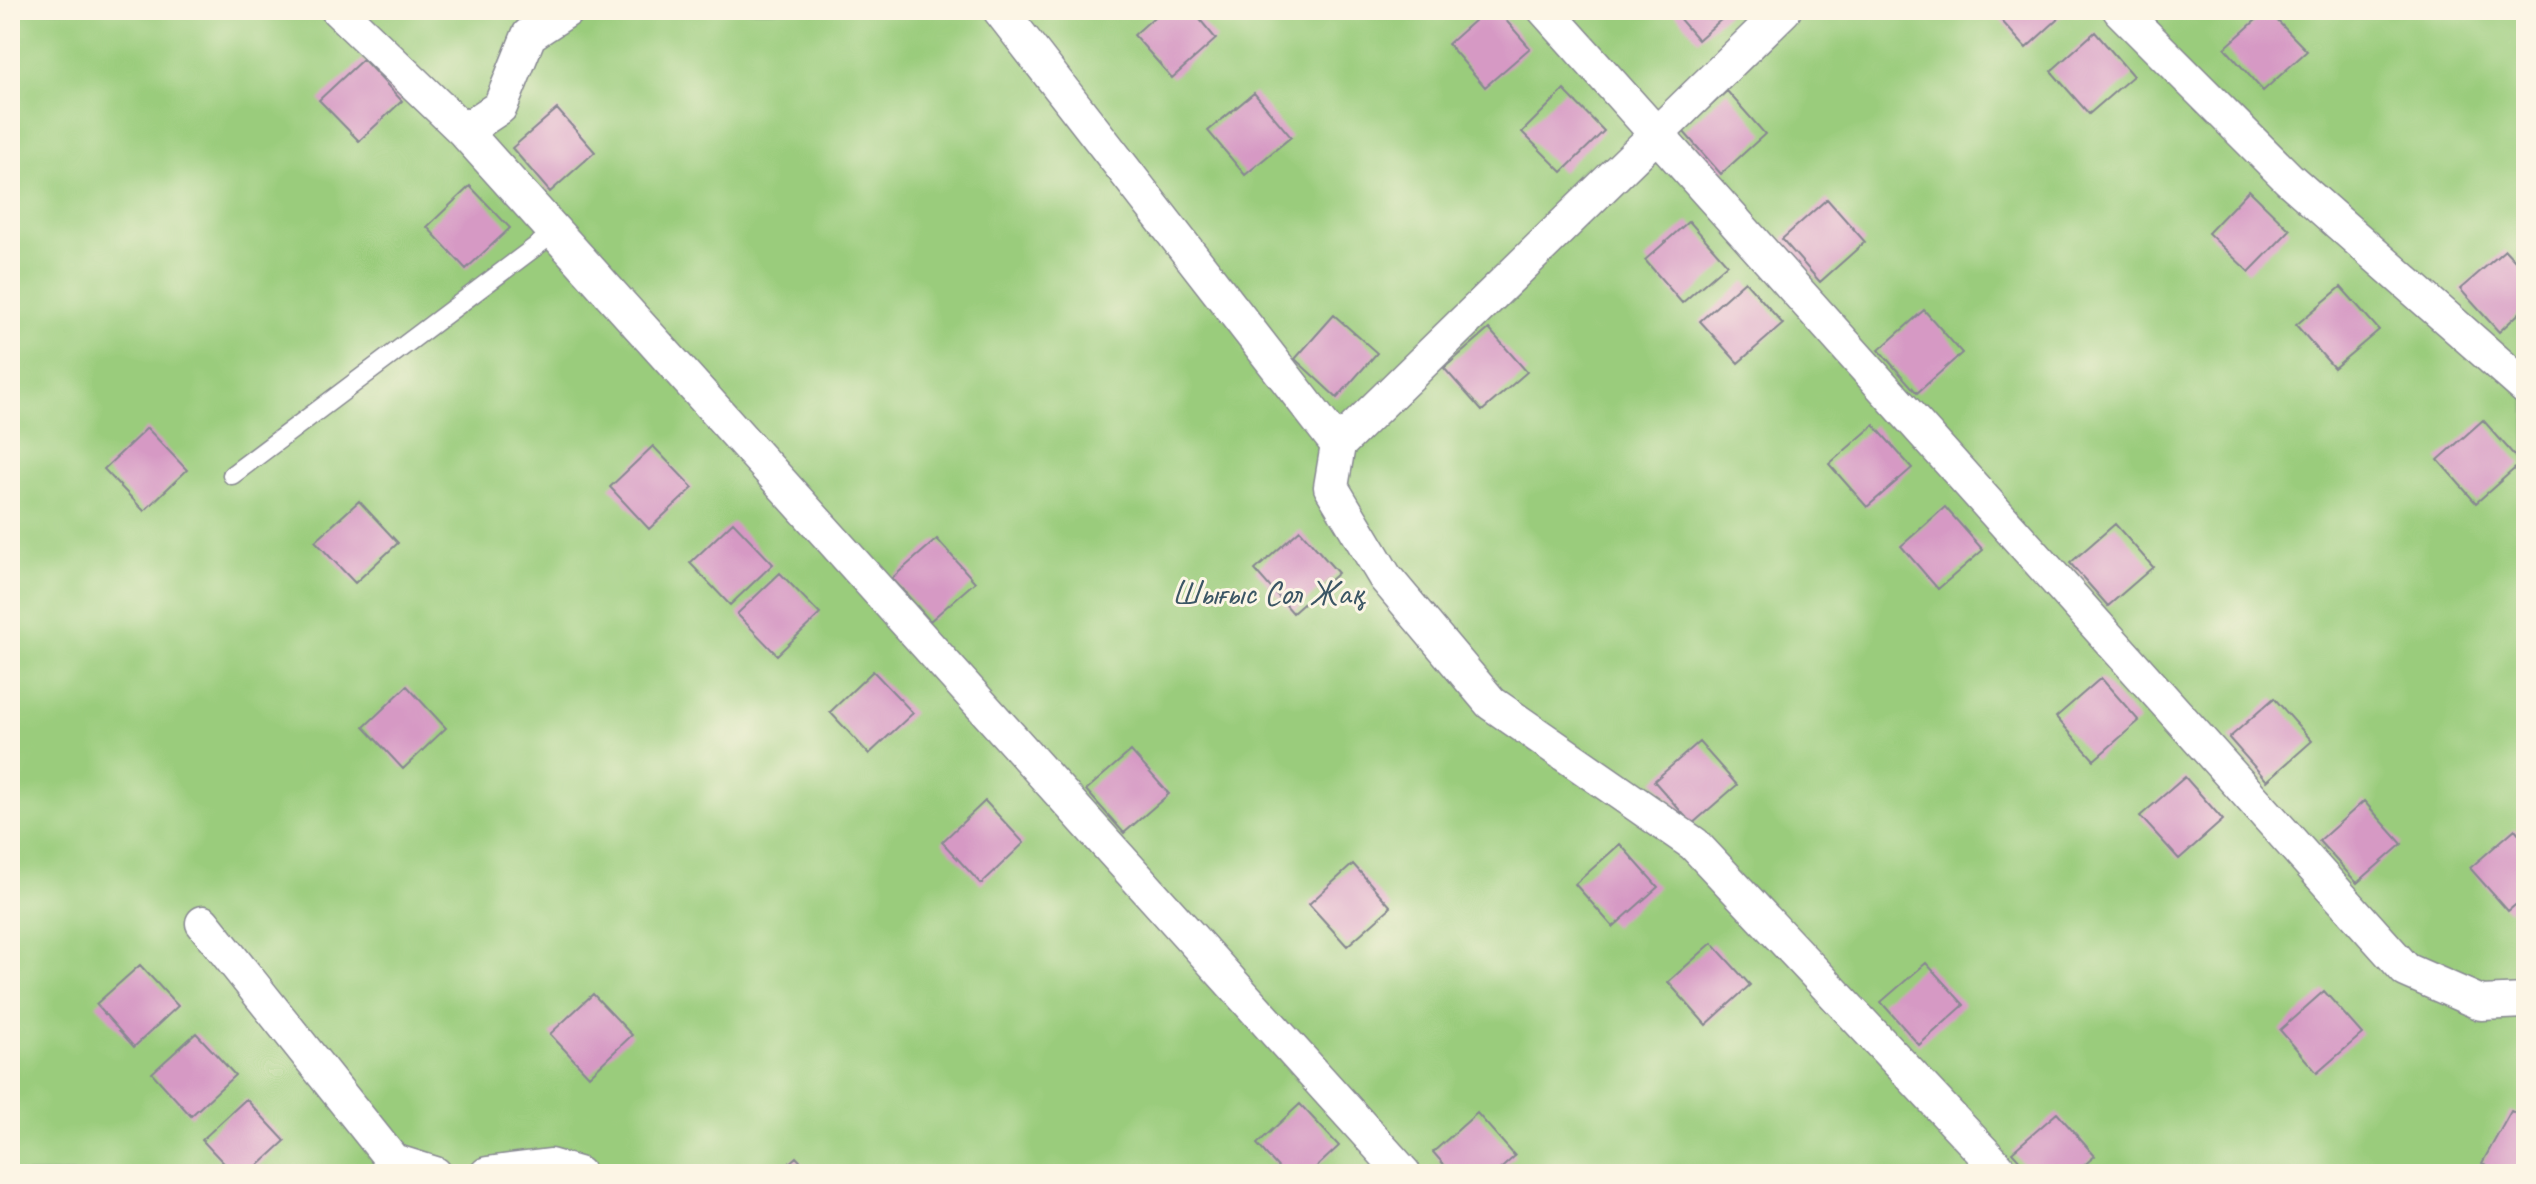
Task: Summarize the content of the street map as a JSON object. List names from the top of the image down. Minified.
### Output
{"parks":["Шығыс Сол Жақ"]}
